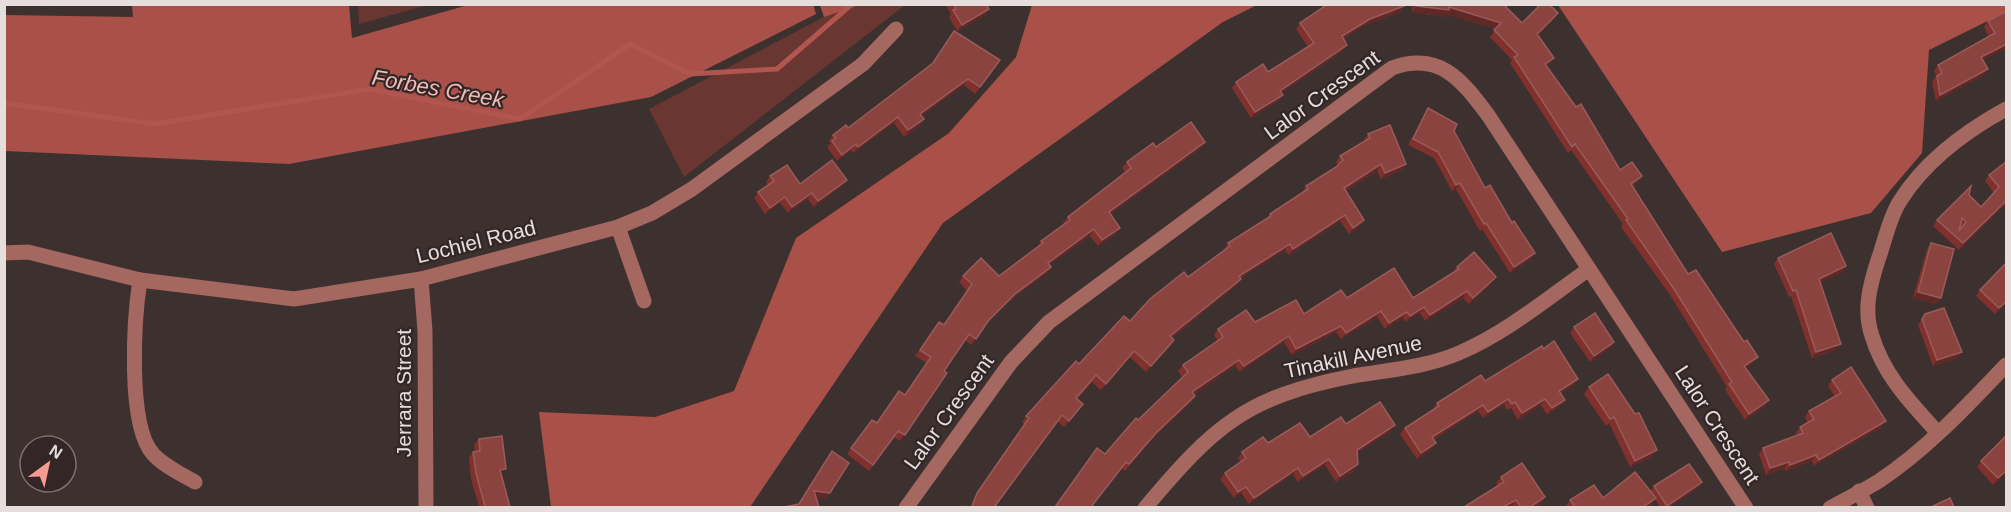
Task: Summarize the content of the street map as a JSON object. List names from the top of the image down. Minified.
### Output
{"streets":{"street":["Lalor Crescent","Lochiel Road","Tinakill Avenue","Jerrara Street"]},"crossings":[["Lalor Crescent","Tinakill Avenue"],["Lochiel Road","Jerrara Street"]],"water":["Forbes Creek"],"north":"top right"}
